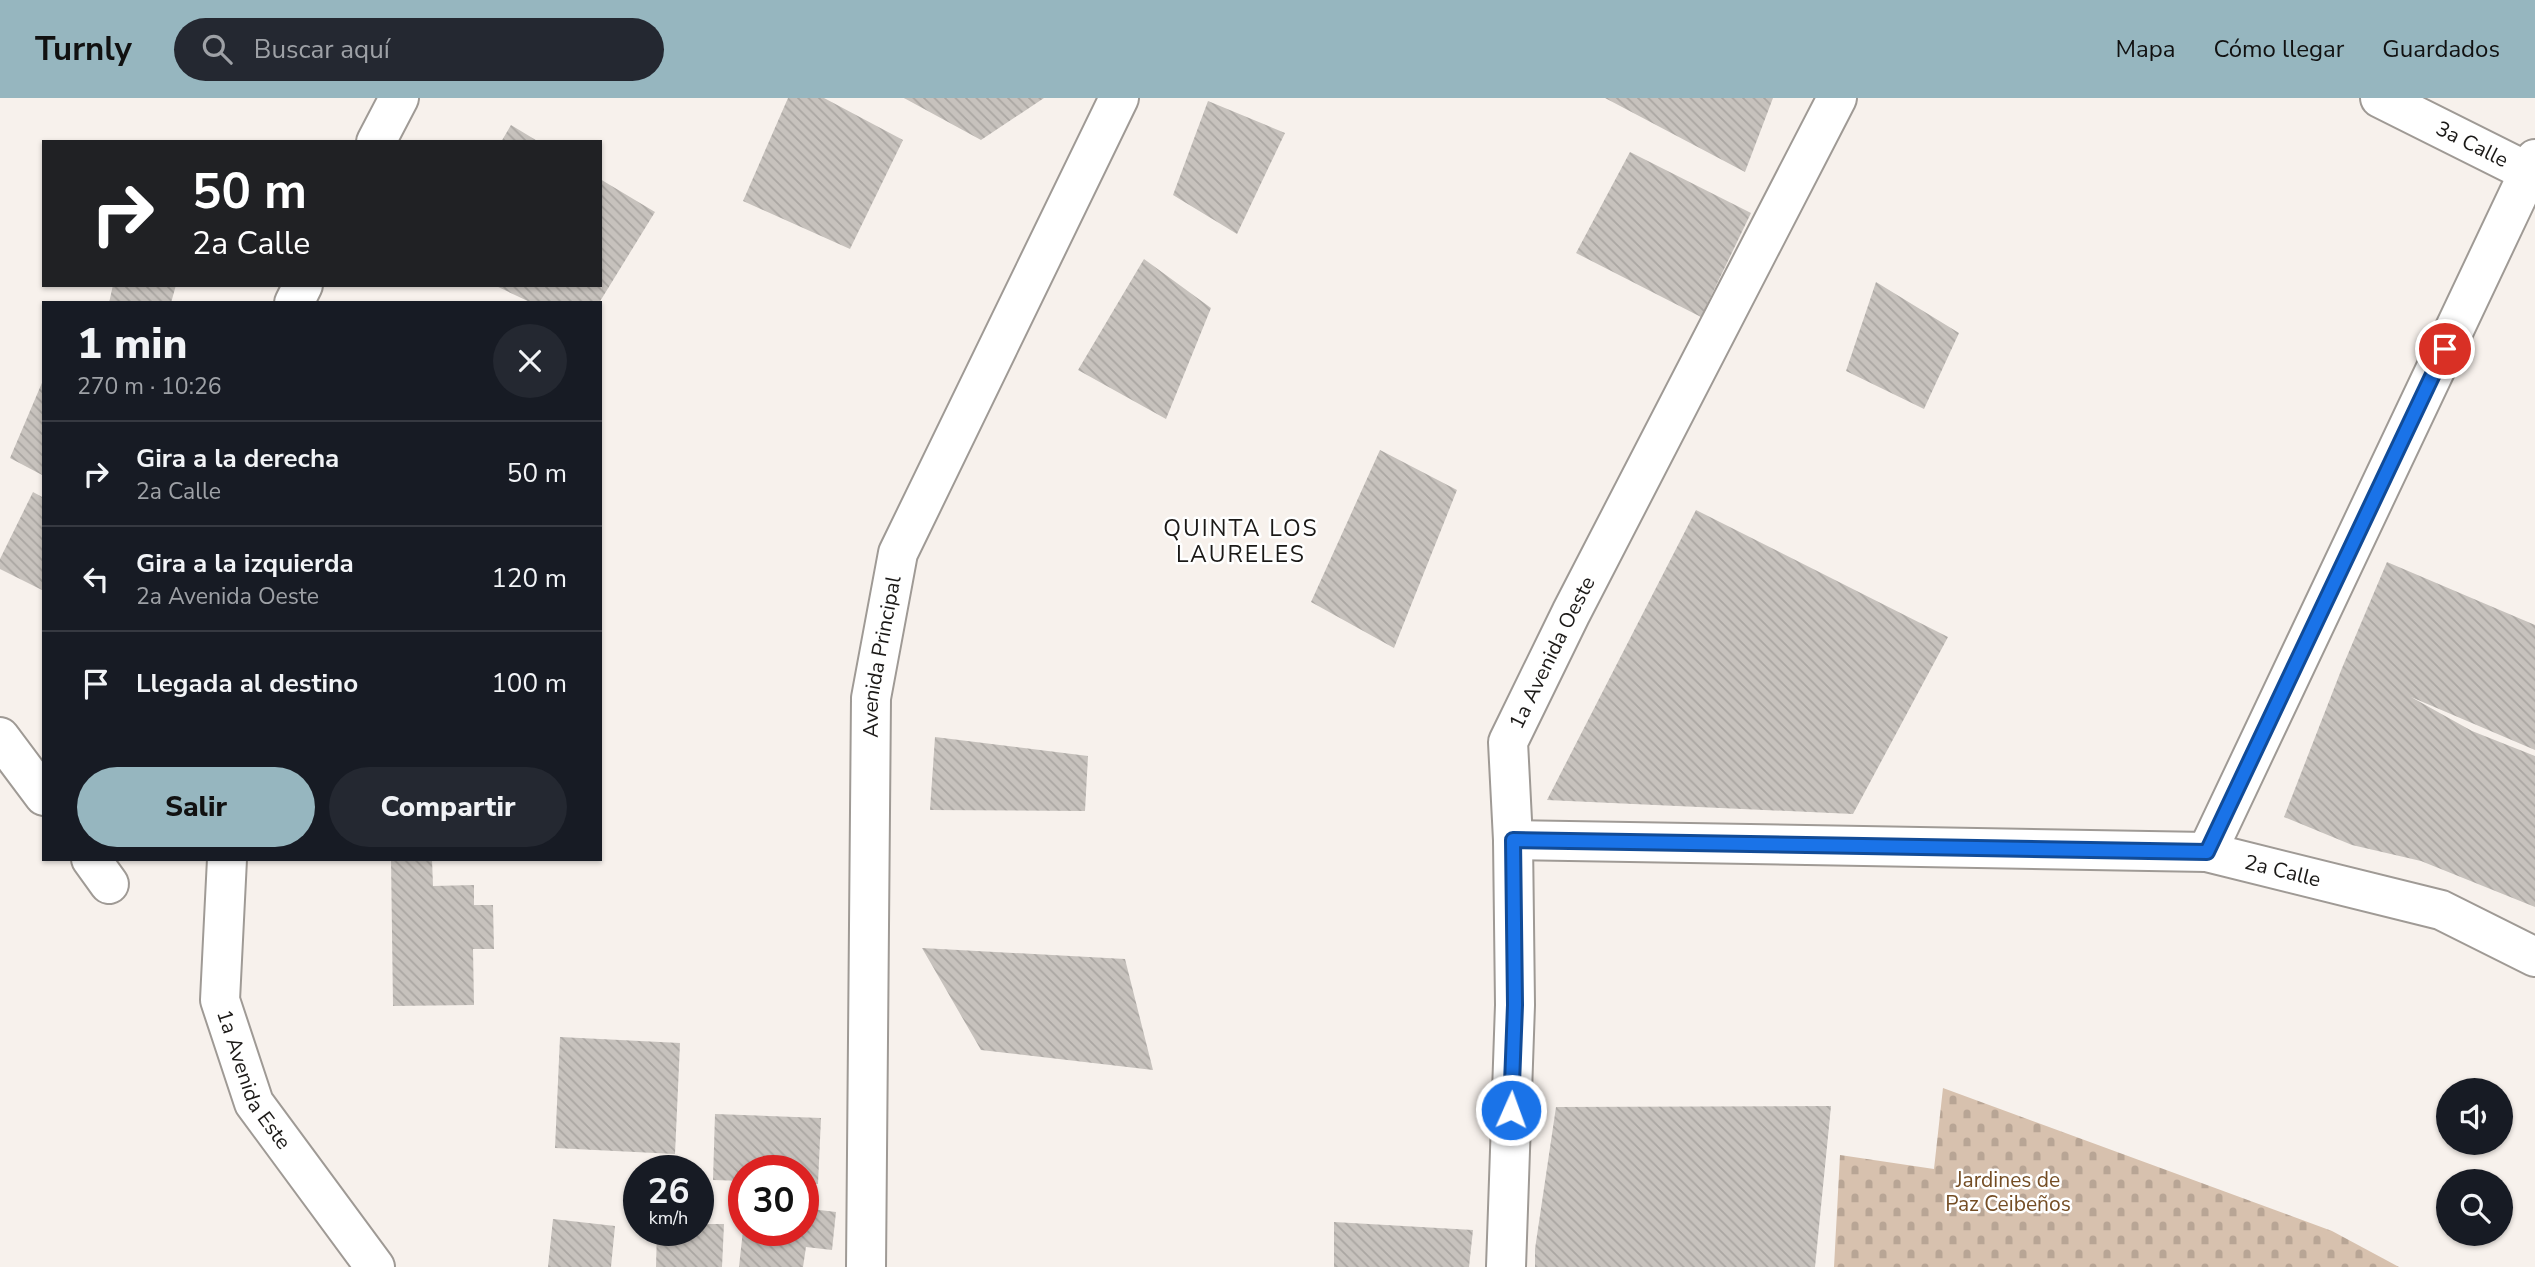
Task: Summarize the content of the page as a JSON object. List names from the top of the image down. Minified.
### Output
{"streets":{"street":["3a Calle","1a Avenida Oeste","Avenida Principal","2a Calle","1a Avenida Este"]},"crossings":[["1a Avenida Oeste","2a Calle"]],"districts":["QUINTA LOS LAURELES"],"parks":["Jardines de Paz Ceibeños"],"page":{"header":"Turnly","search":"Buscar aquí","nav":["Mapa","Cómo llegar","Guardados"],"turn":["50 m","2a Calle"],"heading":["1 min","270 m · 10:26"],"list":[{"name":"Gira a la derecha","note":"2a Calle","value":"50 m"},{"name":"Gira a la izquierda","note":"2a Avenida Oeste","value":"120 m"},{"name":"Llegada al destino","value":"100 m"}],"buttons":["Salir","Compartir"],"speed":"26 km/h","limit":"30"}}
